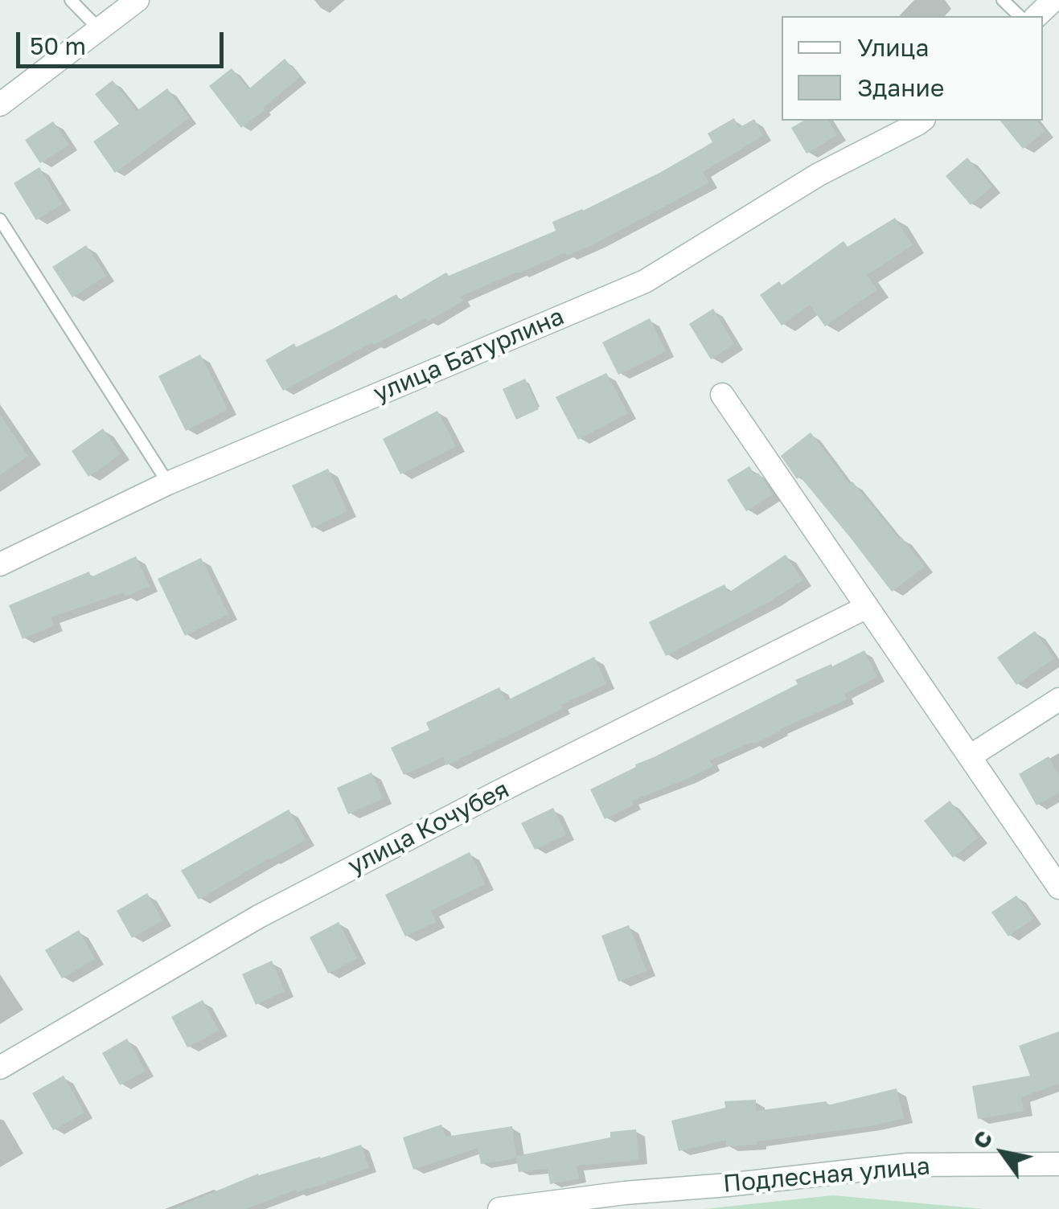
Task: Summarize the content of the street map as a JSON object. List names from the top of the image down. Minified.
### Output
{"streets":{"street":["улица Батурлина","улица Кочубея","Подлесная улица"]},"legend":["Улица","Здание"],"scale_bar":"50 m","north":"top left"}
